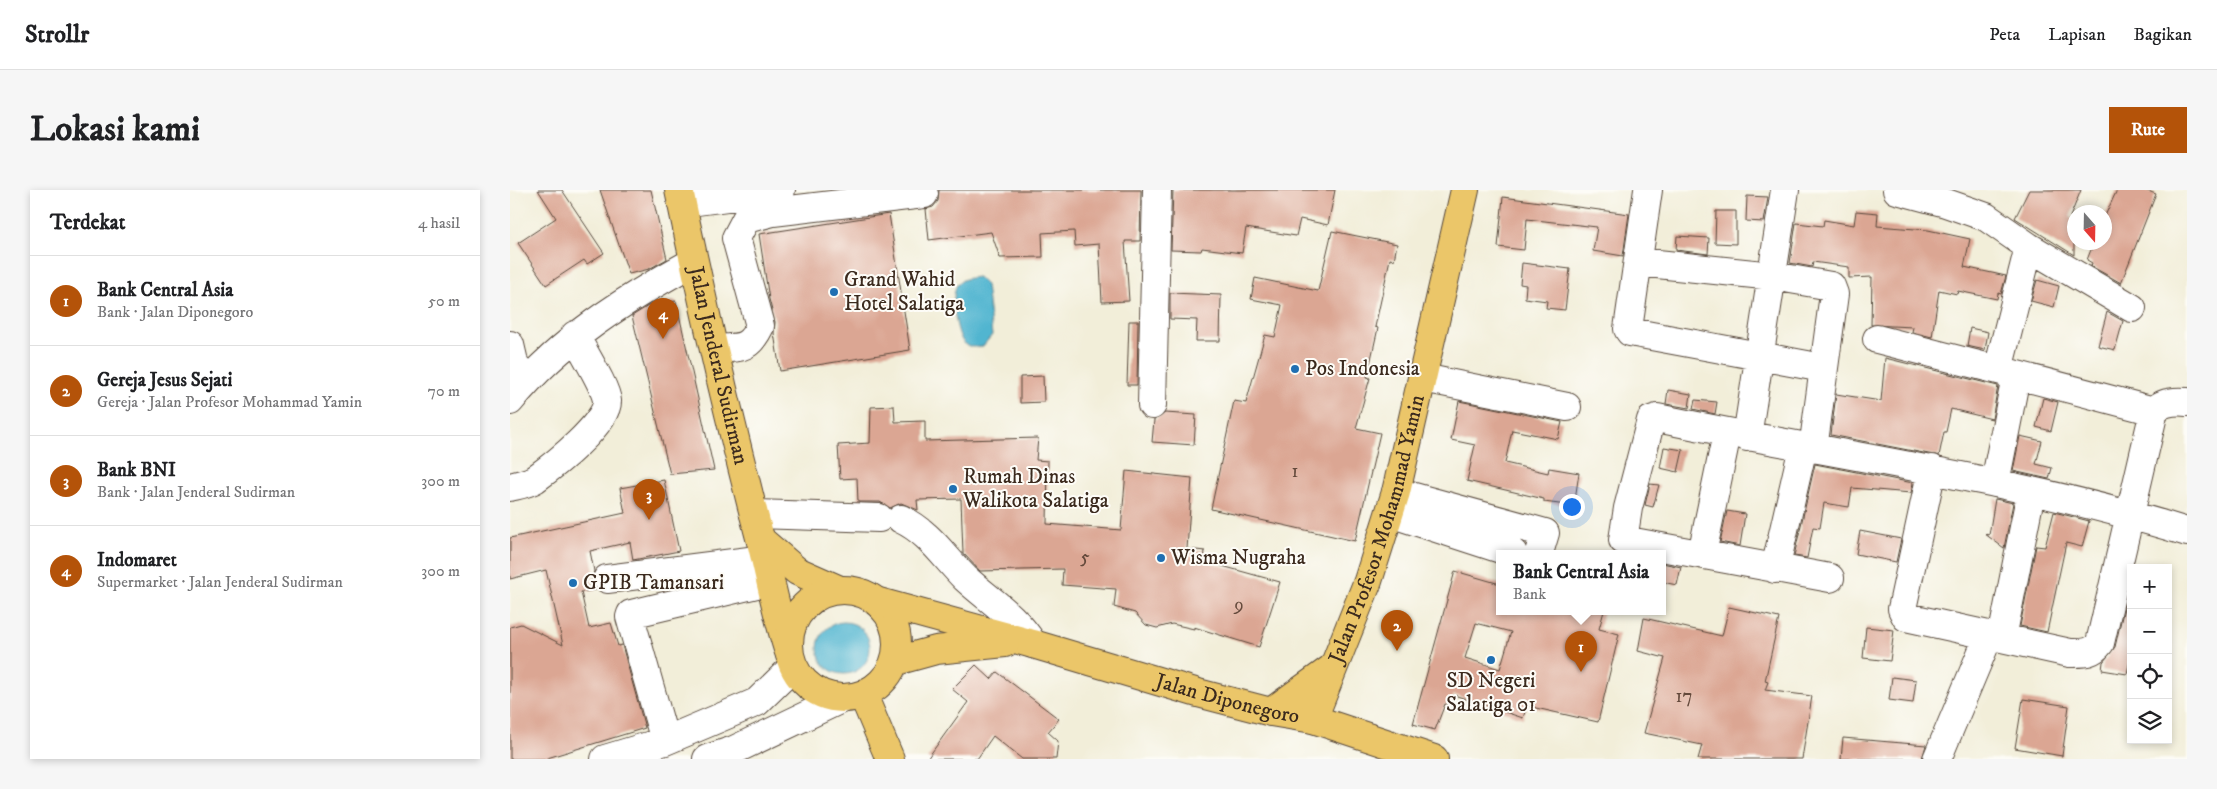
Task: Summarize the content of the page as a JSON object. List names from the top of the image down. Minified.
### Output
{"streets":{"main road":["Jalan Jenderal Sudirman","Jalan Profesor Mohammad Yamin","Jalan Diponegoro"]},"crossings":[["Jalan Jenderal Sudirman","Jalan Diponegoro"],["Jalan Profesor Mohammad Yamin","Jalan Diponegoro"]],"places":["Grand Wahid Hotel Salatiga","Pos Indonesia","Rumah Dinas Walikota Salatiga","Wisma Nugraha","GPIB Tamansari","SD Negeri Salatiga 01"],"house_numbers":["1","5","9","17"],"north":"bottom","page":{"header":"Strollr","nav":["Peta","Lapisan","Bagikan"],"buttons":"Rute","title":"Lokasi kami","heading":["Terdekat","4 hasil"],"list":[{"mark":"1","name":"Bank Central Asia","note":"Bank · Jalan Diponegoro","value":"50 m"},{"mark":"2","name":"Gereja Jesus Sejati","note":"Gereja · Jalan Profesor Mohammad Yamin","value":"70 m"},{"mark":"3","name":"Bank BNI","note":"Bank · Jalan Jenderal Sudirman","value":"300 m"},{"mark":"4","name":"Indomaret","note":"Supermarket · Jalan Jenderal Sudirman","value":"300 m"}],"pins":["4","3","2","1"],"popup":["Bank Central Asia","Bank"],"map_buttons":["+","−"]}}
